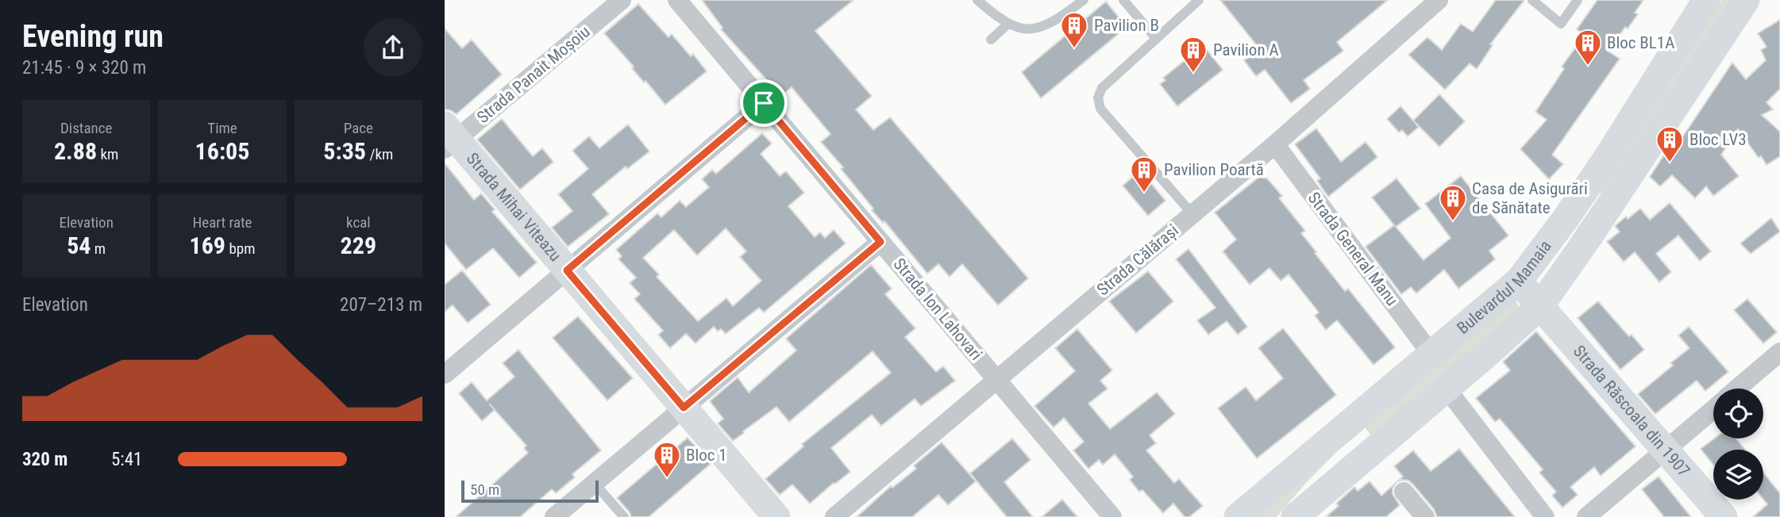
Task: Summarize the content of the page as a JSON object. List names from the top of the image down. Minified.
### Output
{"streets":{"main road":["Strada Mihai Viteazu","Bulevardul Mamaia","Strada Răscoala din 1907"],"street":["Strada Panait Moșoiu","Strada General Manu","Strada Călărași","Strada Ion Lahovari"]},"crossings":[["Strada Panait Moșoiu","Strada Mihai Viteazu"],["Strada General Manu","Strada Călărași"],["Strada General Manu","Bulevardul Mamaia"],["Strada Călărași","Strada Ion Lahovari"],["Bulevardul Mamaia","Strada Răscoala din 1907"]],"places":{"building":["Pavilion B","Bloc BL1A","Pavilion A","Bloc LV3","Pavilion Poartă","Casa de Asigurări de Sănătate","Bloc 1"]},"scale_bar":"50 m","page":{"heading":["Evening run","21:45 · 9 × 320 m"],"stats":[["Distance","2.88 km"],["Time","16:05"],["Pace","5:35 /km"],["Elevation","54 m"],["Heart rate","169 bpm"],["kcal","229"]],"chart":["Elevation","207–213 m"],"list":[{"name":"320 m","note":"5:41"}],"scale":"50 m"}}
